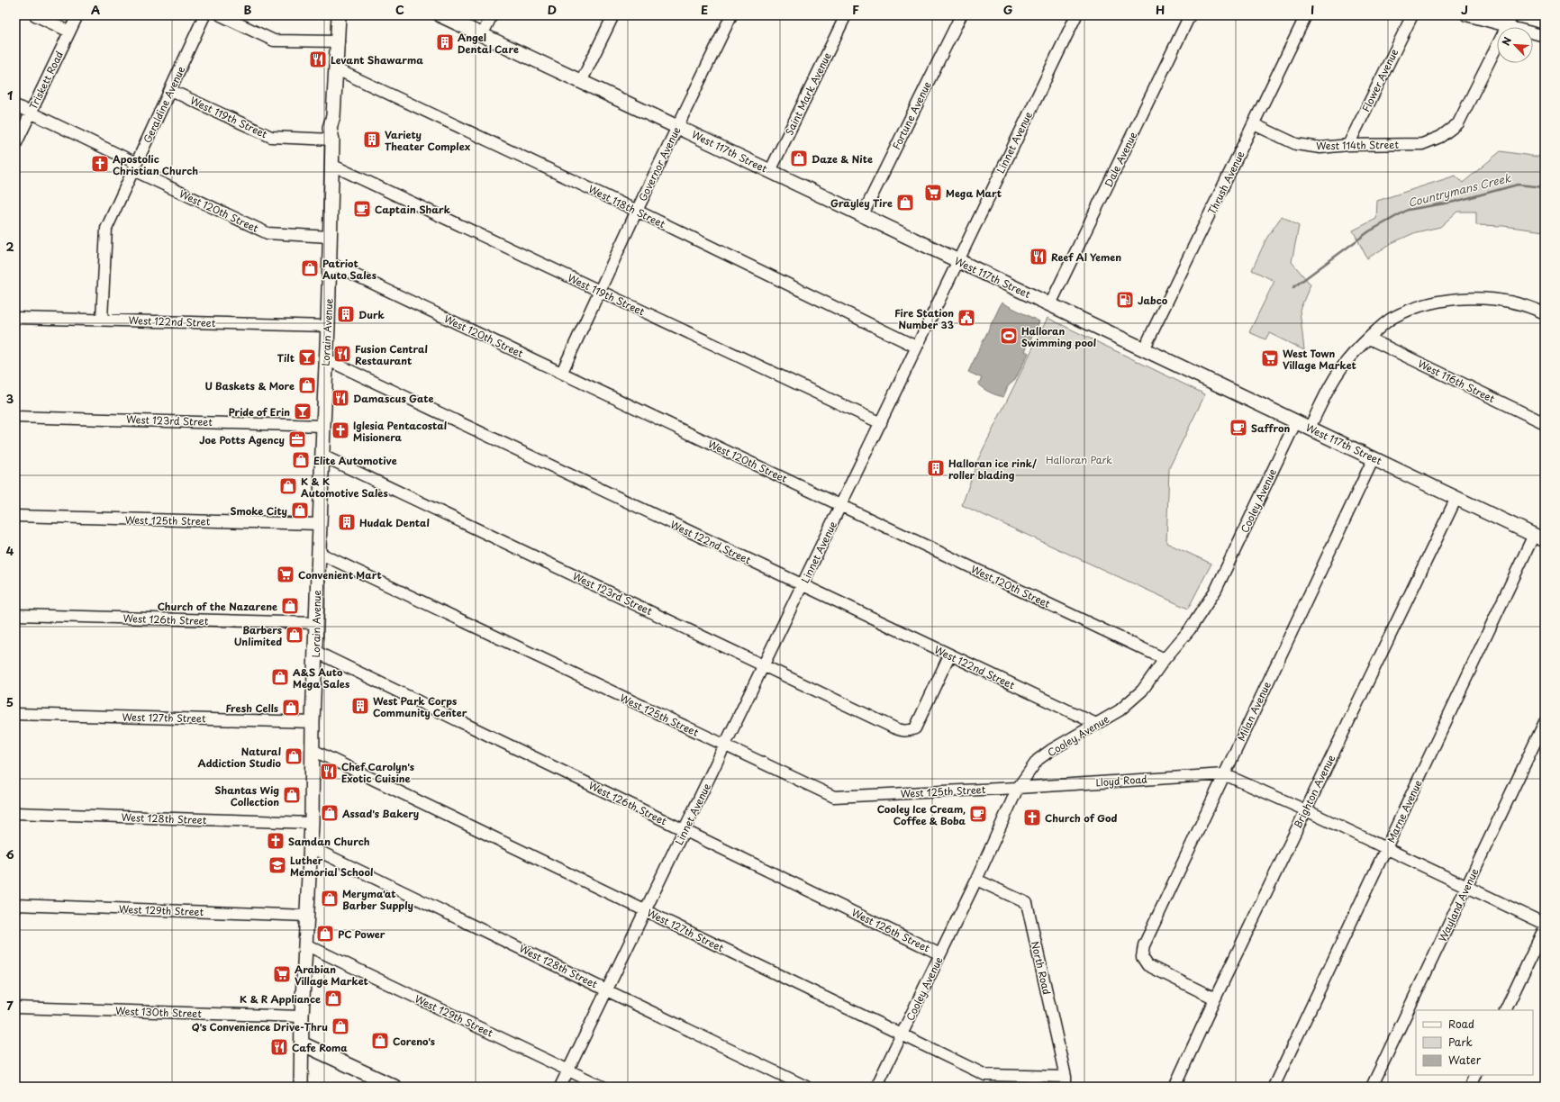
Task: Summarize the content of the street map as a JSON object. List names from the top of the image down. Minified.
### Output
{"streets":{"main road":["West 117th Street","Lorain Avenue"],"street":["Triskett Road","Flower Avenue","Saint Mark Avenue","Geraldine Avenue","Fortune Avenue","West 119th Street","Linnet Avenue","West 114th Street","Dale Avenue","Governor Avenue","Thrush Avenue","West 118th Street","West 120th Street","West 122nd Street","West 116th Street","West 123rd Street","Cooley Avenue","West 125th Street","West 126th Street","Milan Avenue","West 127th Street","Lloyd Road","Brighton Avenue","Marne Avenue","West 128th Street","Wayland Avenue","West 129th Street","North Road","West 130th Street"]},"crossings":[["Triskett Road","West 120th Street"],["Flower Avenue","West 114th Street"],["Saint Mark Avenue","West 117th Street"],["Geraldine Avenue","West 119th Street"],["Geraldine Avenue","West 120th Street"],["Geraldine Avenue","West 122nd Street"],["Fortune Avenue","West 117th Street"],["West 119th Street","Linnet Avenue"],["West 119th Street","Governor Avenue"],["West 119th Street","Lorain Avenue"],["Linnet Avenue","West 117th Street"],["Linnet Avenue","West 118th Street"],["Linnet Avenue","West 120th Street"],["Linnet Avenue","West 122nd Street"],["Linnet Avenue","West 123rd Street"],["Linnet Avenue","West 125th Street"],["Linnet Avenue","West 126th Street"],["Linnet Avenue","West 127th Street"],["Linnet Avenue","West 128th Street"],["Linnet Avenue","West 129th Street"],["West 114th Street","Thrush Avenue"],["West 117th Street","Dale Avenue"],["West 117th Street","Governor Avenue"],["West 117th Street","Thrush Avenue"],["West 117th Street","Cooley Avenue"],["West 117th Street","Milan Avenue"],["West 117th Street","Brighton Avenue"],["West 117th Street","Marne Avenue"],["Governor Avenue","West 118th Street"],["Governor Avenue","West 120th Street"],["West 118th Street","Lorain Avenue"],["West 120th Street","Lorain Avenue"],["West 120th Street","Cooley Avenue"],["West 122nd Street","Lorain Avenue"],["West 122nd Street","West 123rd Street"],["West 122nd Street","Cooley Avenue"],["Lorain Avenue","West 123rd Street"],["Lorain Avenue","West 125th Street"],["Lorain Avenue","West 126th Street"],["Lorain Avenue","West 127th Street"],["Lorain Avenue","West 128th Street"],["Lorain Avenue","West 129th Street"],["Lorain Avenue","West 130th Street"],["Cooley Avenue","West 125th Street"],["Cooley Avenue","West 126th Street"],["Cooley Avenue","West 127th Street"],["Cooley Avenue","Lloyd Road"],["Cooley Avenue","North Road"],["West 125th Street","Lloyd Road"],["Milan Avenue","Lloyd Road"],["Milan Avenue","Brighton Avenue"],["West 127th Street","North Road"]],"water":["Countrymans Creek"],"parks":["Halloran Park"],"places":{"building":["Angel Dental Care","Variety Theater Complex","Durk","Halloran ice rink/ roller blading","Hudak Dental","West Park Corps Community Center"],"restaurant":["Levant Shawarma","Reef Al Yemen","Fusion Central Restaurant","Damascus Gate","Chef Carolyn's Exotic Cuisine","Cafe Roma"],"shop":["Daze & Nite","Grayley Tire","Patriot Auto Sales","U Baskets & More","Elite Automotive","K & K Automotive Sales","Smoke City","Church of the Nazarene","Barbers Unlimited","A&S Auto Mega Sales","Fresh Cells","Natural Addiction Studio","Shantas Wig Collection","Assad's Bakery","Meryma'at Barber Supply","PC Power","K & R Appliance","Q's Convenience Drive-Thru","Coreno's"],"church":["Apostolic Christian Church","Iglesia Pentacostal Misionera","Church of God","Samdan Church"],"supermarket":["Mega Mart","West Town Village Market","Convenient Mart","Arabian Village Market"],"cafe":["Captain Shark","Saffron","Cooley Ice Cream, Coffee & Boba"],"fuel station":["Jabco"],"public building":["Fire Station Number 33"],"sports":["Halloran Swimming pool"],"bar":["Tilt","Pride of Erin"],"office":["Joe Potts Agency"],"school or university":["Luther Memorial School"]},"legend":["Road","Park","Water"],"north":"top left","grid":{"columns":["A","B","C","D","E","F","G","H","I","J"],"rows":["1","2","3","4","5","6","7"]}}
